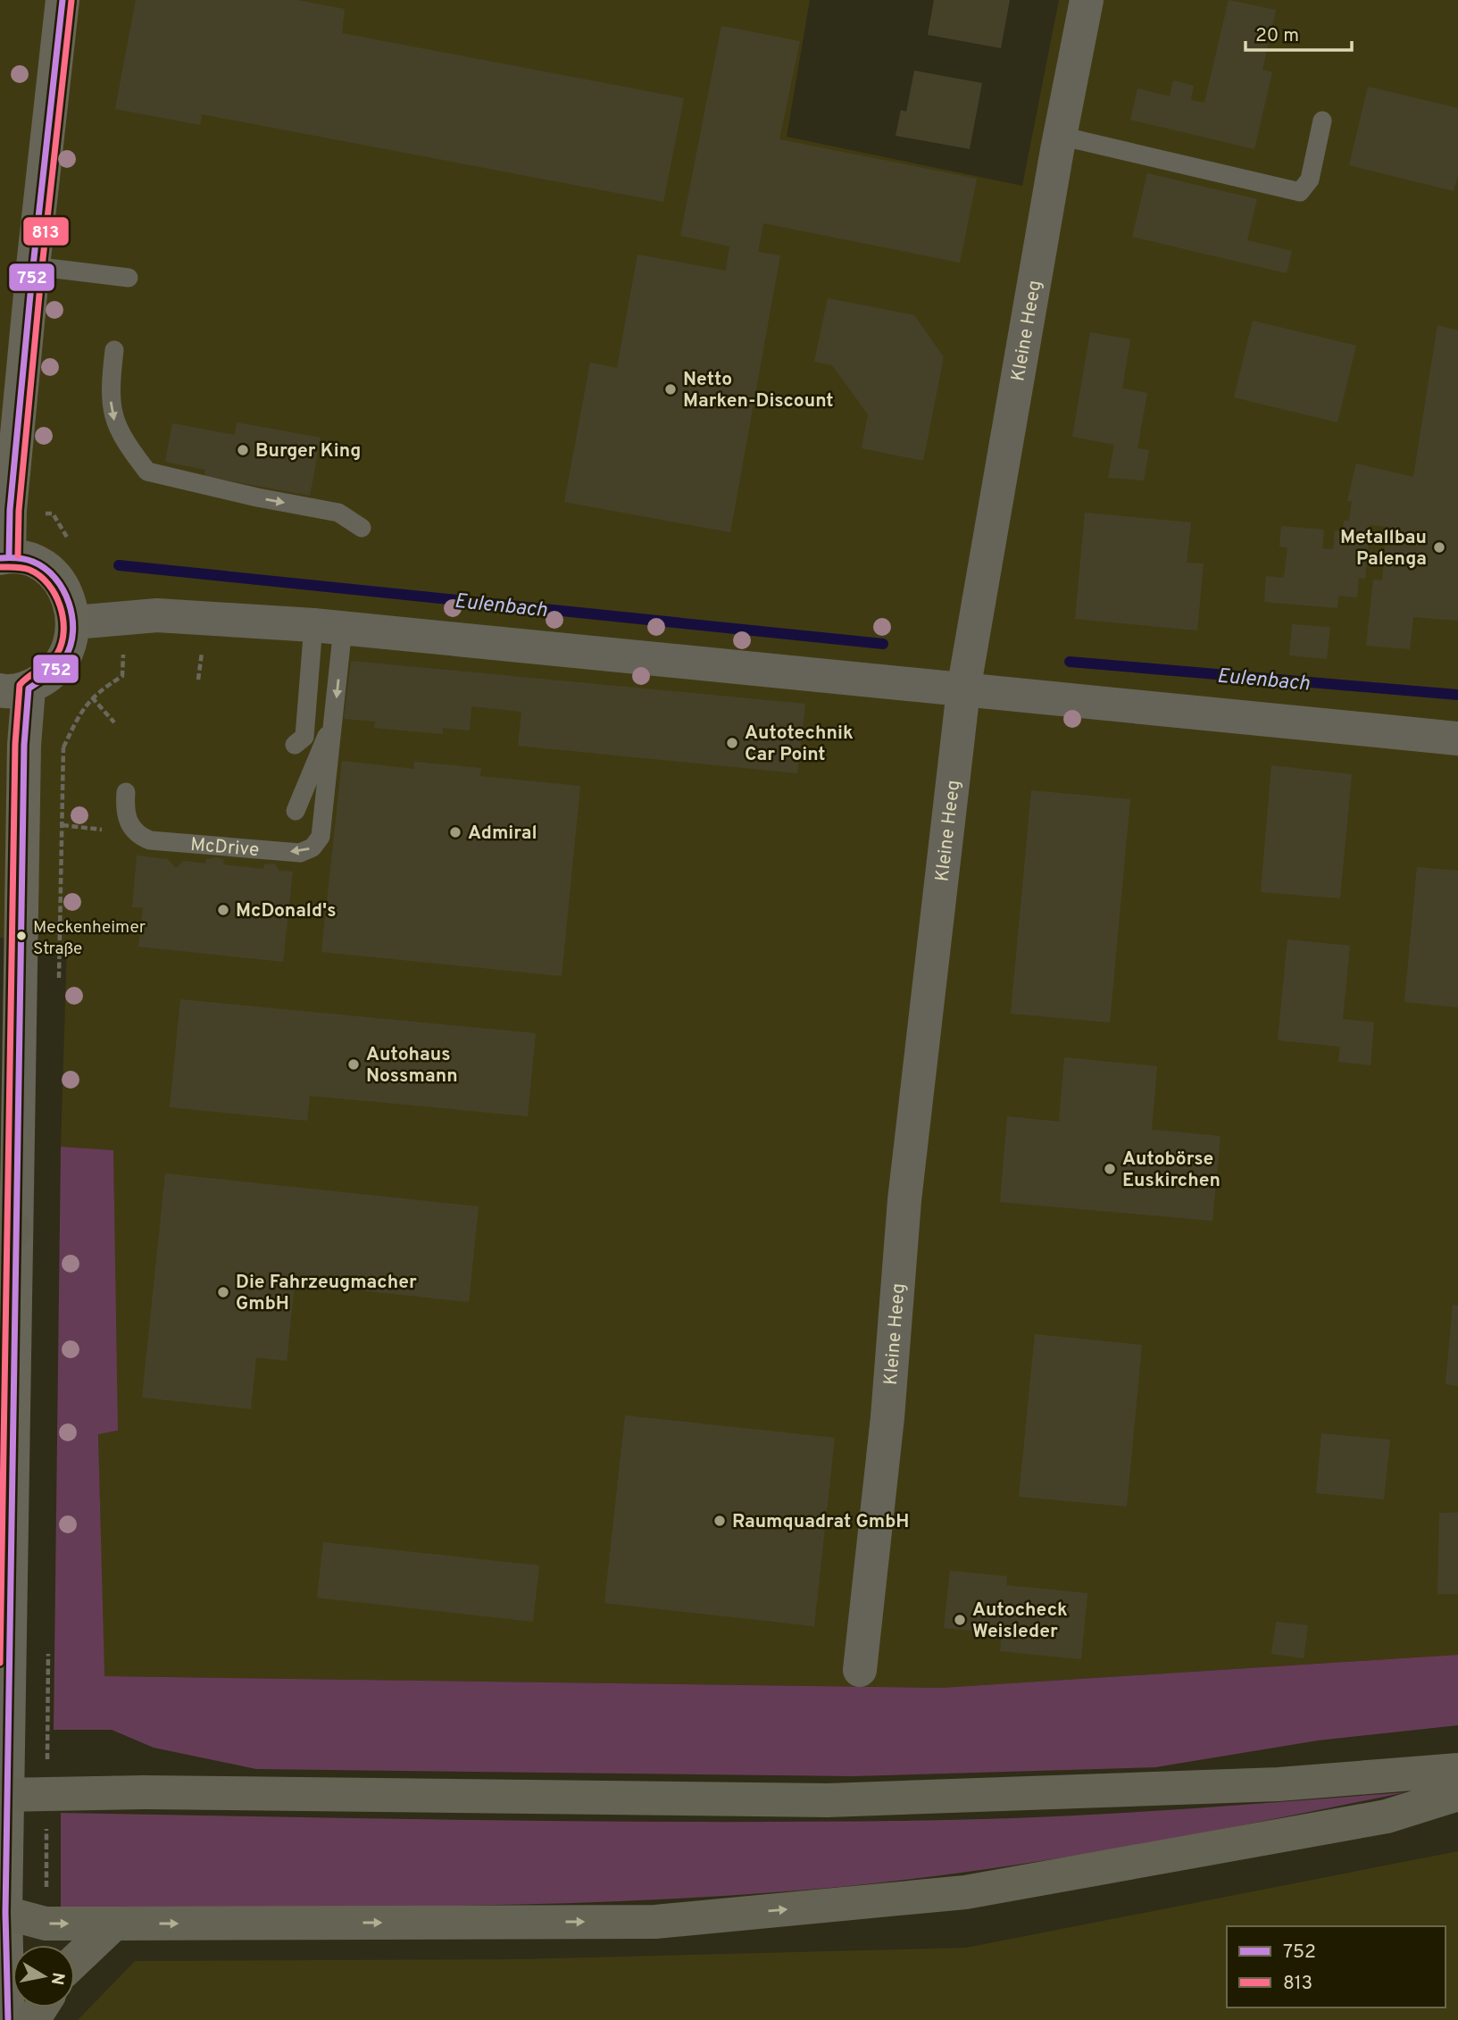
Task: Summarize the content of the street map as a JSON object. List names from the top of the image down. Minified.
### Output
{"streets":{"street":["Kleine Heeg"],"lane":["McDrive"]},"water":["Eulenbach"],"places":["Netto Marken-Discount","Burger King","Metallbau Palenga","Autotechnik Car Point","Admiral","McDonald's","Meckenheimer Straße","Autohaus Nossmann","Autobörse Euskirchen","Die Fahrzeugmacher GmbH","Raumquadrat GmbH","Autocheck Weisleder"],"lines":["transit line 752","transit line 813"],"legend":["752","813"],"scale_bar":"20 m","north":"right"}
